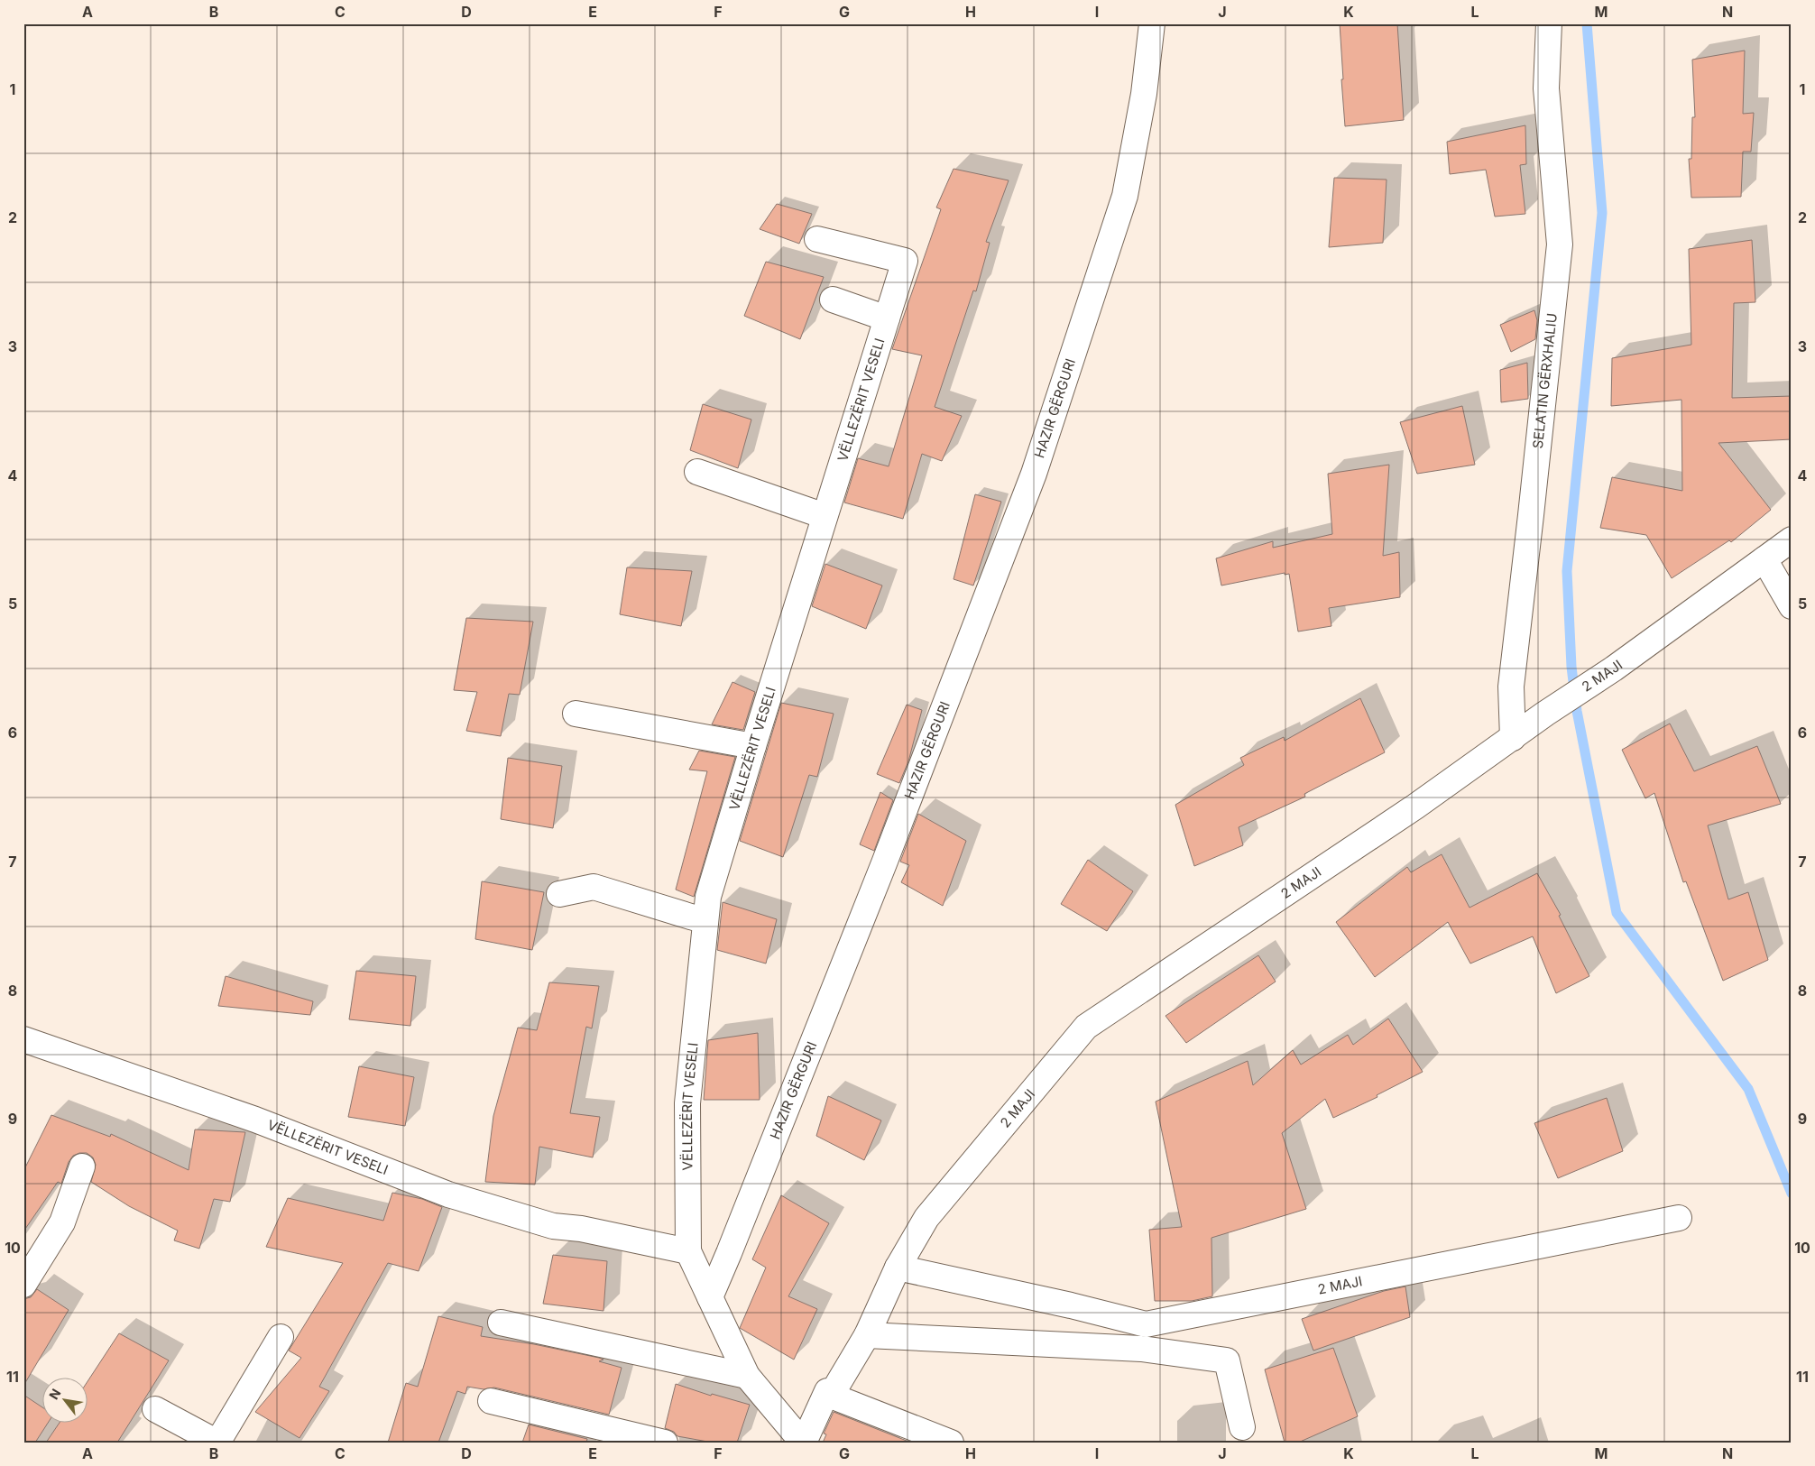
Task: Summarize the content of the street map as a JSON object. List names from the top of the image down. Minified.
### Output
{"streets":{"street":["SELATIN GËRXHALIU","VËLLEZËRIT VESELI","HAZIR GËRGURI","2 MAJI"]},"crossings":[["SELATIN GËRXHALIU","2 MAJI"],["VËLLEZËRIT VESELI","HAZIR GËRGURI"]],"north":"top left","grid":{"columns":["A","B","C","D","E","F","G","H","I","J","K","L","M","N"],"rows":["1","2","3","4","5","6","7","8","9","10","11"]}}
